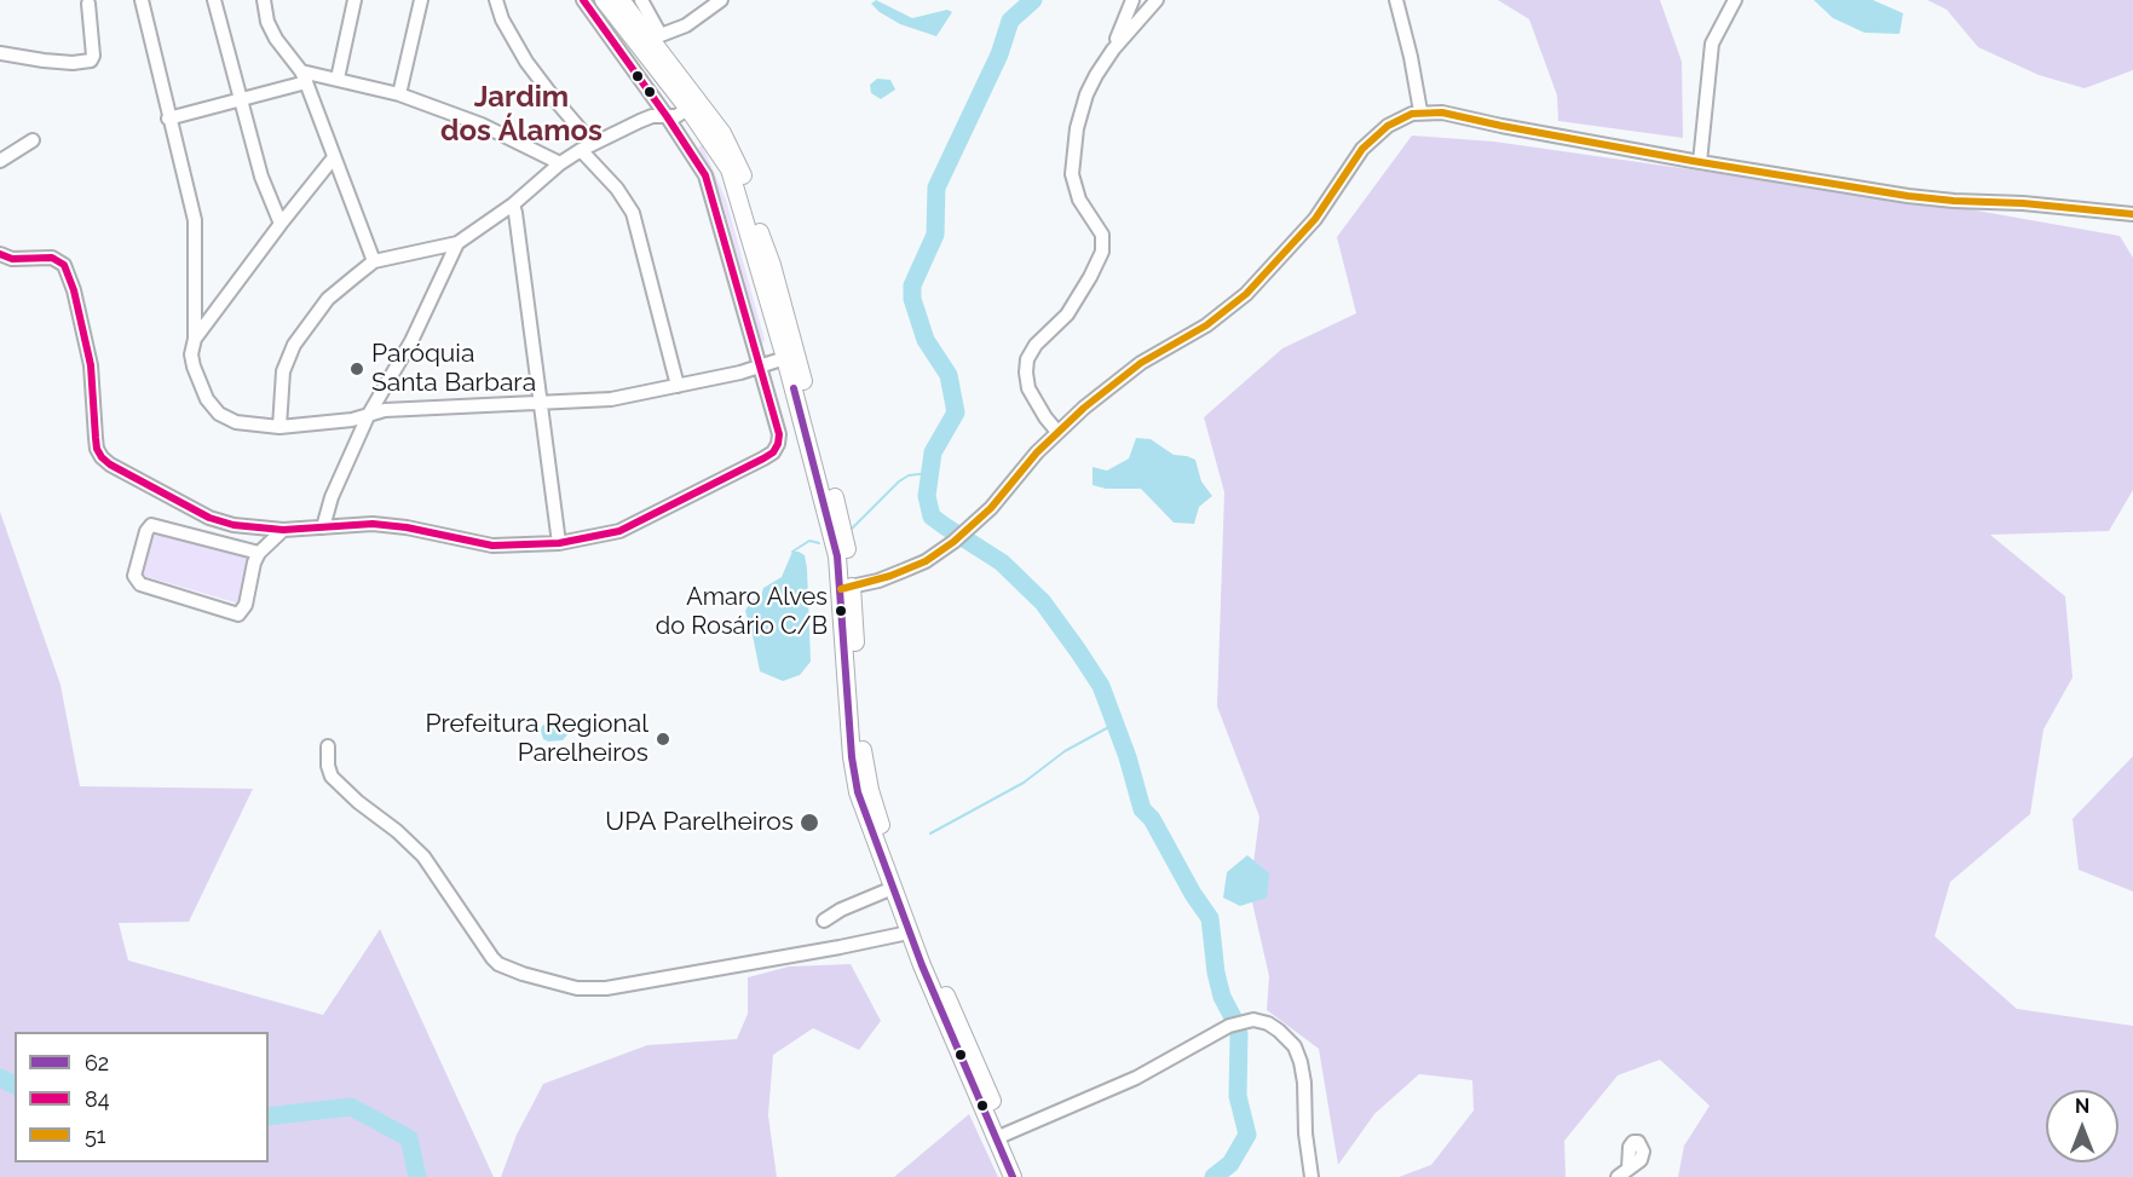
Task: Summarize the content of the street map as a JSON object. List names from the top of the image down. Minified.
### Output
{"districts":["Jardim dos Álamos"],"places":["Paróquia Santa Barbara","Amaro Alves do Rosário C/B","Prefeitura Regional Parelheiros","UPA Parelheiros"],"lines":["transit line 84","transit line 51","transit line 62"],"legend":["62","84","51"],"north":"top"}
